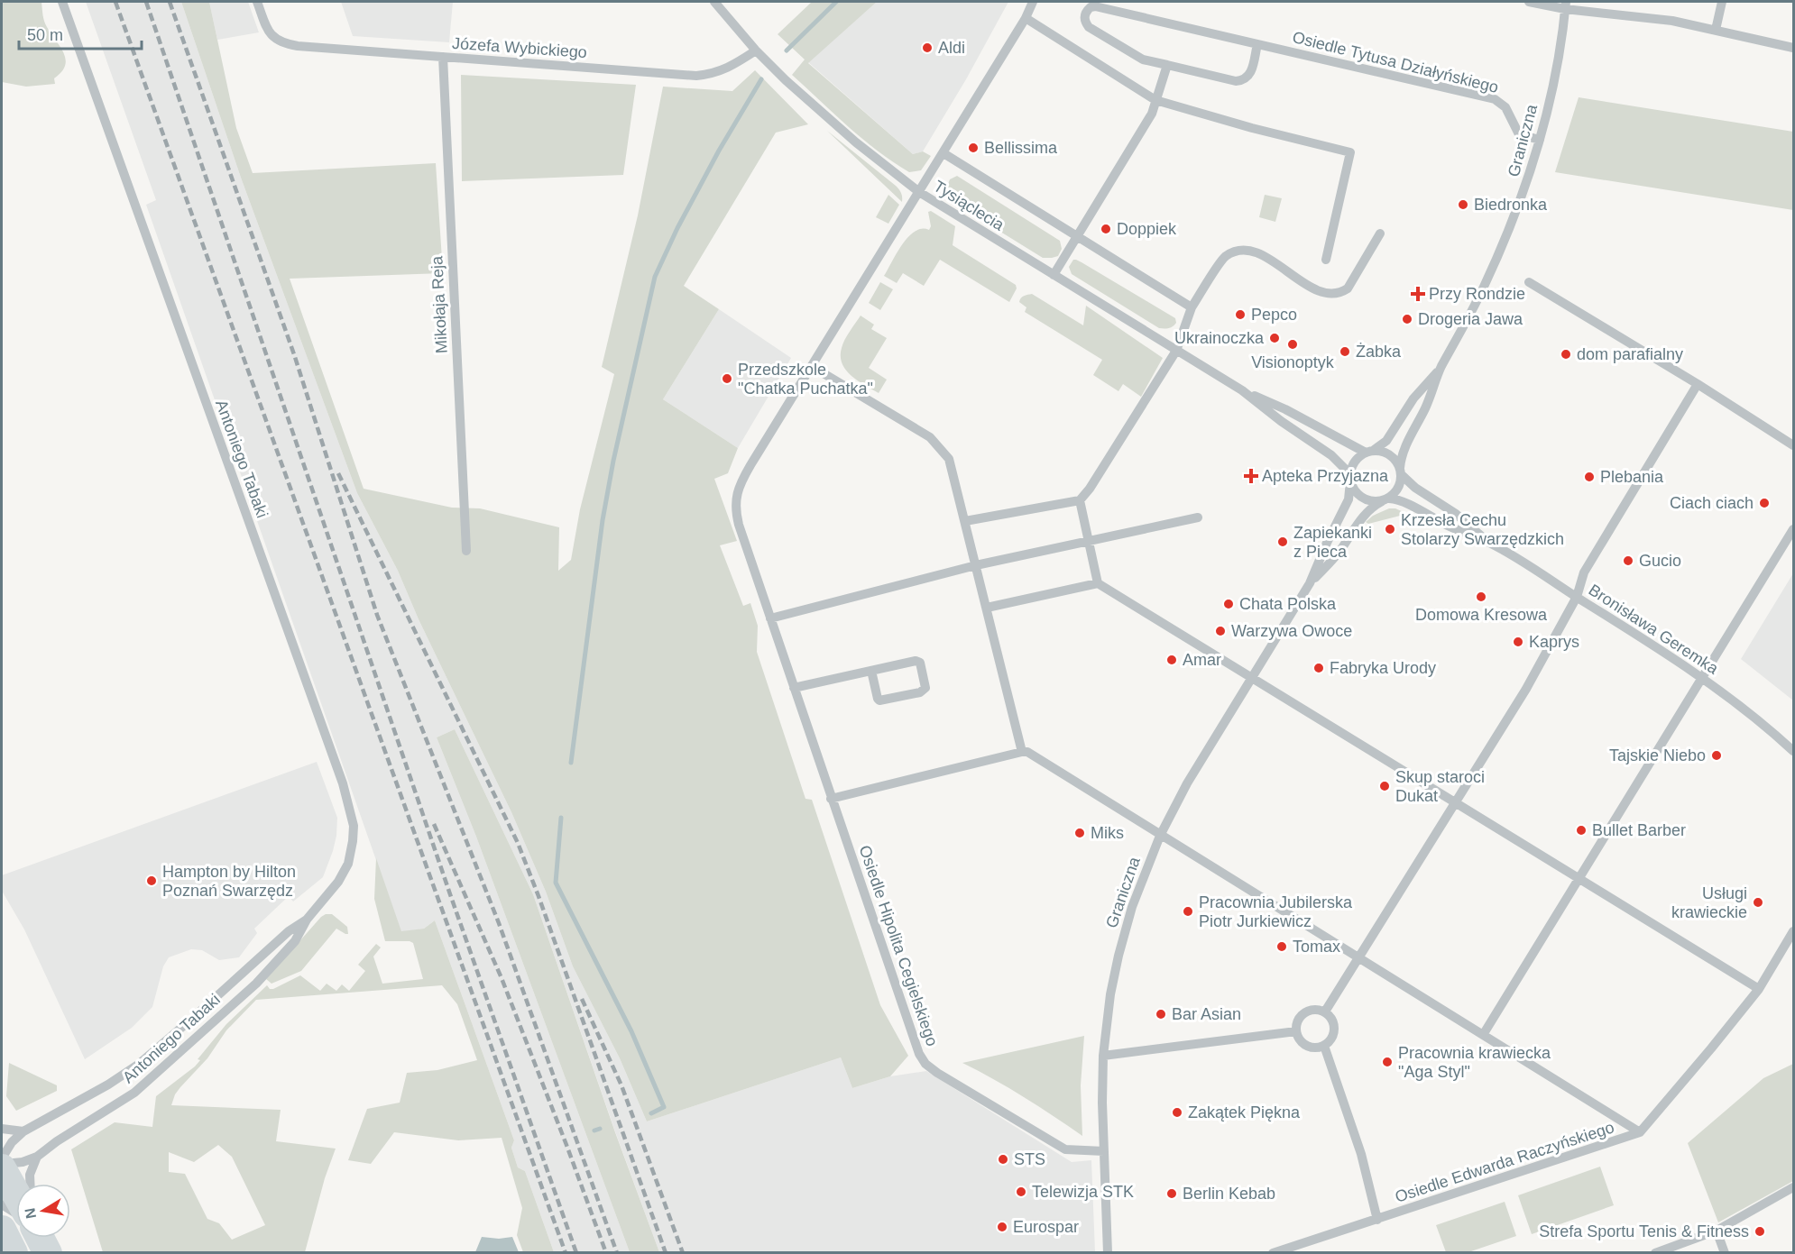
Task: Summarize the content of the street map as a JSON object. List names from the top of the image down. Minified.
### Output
{"streets":{"street":["Józefa Wybickiego","Osiedle Tytusa Działyńskiego","Graniczna","Tysiąclecia","Mikołaja Reja","Antoniego Tabaki","Bronisława Geremka","Osiedle Hipolita Cegielskiego","Osiedle Edwarda Raczyńskiego"]},"crossings":[["Józefa Wybickiego","Tysiąclecia"],["Józefa Wybickiego","Mikołaja Reja"],["Osiedle Tytusa Działyńskiego","Graniczna"],["Graniczna","Tysiąclecia"],["Graniczna","Bronisława Geremka"],["Graniczna","Osiedle Hipolita Cegielskiego"],["Graniczna","Osiedle Edwarda Raczyńskiego"],["Tysiąclecia","Bronisława Geremka"],["Tysiąclecia","Osiedle Hipolita Cegielskiego"]],"places":{"other":["Aldi","Bellissima","Biedronka","Doppiek","Pepco","Drogeria Jawa","Ukrainoczka","Visionoptyk","Żabka","dom parafialny","Przedszkole \"Chatka Puchatka\"","Plebania","Ciach ciach","Krzesła Cechu Stolarzy Swarzędzkich","Zapiekanki z Pieca","Gucio","Domowa Kresowa","Chata Polska","Warzywa Owoce","Kaprys","Amar","Fabryka Urody","Tajskie Niebo","Skup staroci Dukat","Bullet Barber","Miks","Hampton by Hilton Poznań Swarzędz","Usługi krawieckie","Pracownia Jubilerska Piotr Jurkiewicz","Tomax","Bar Asian","Pracownia krawiecka \"Aga Styl\"","Zakątek Piękna","STS","Telewizja STK","Berlin Kebab","Eurospar","Strefa Sportu Tenis & Fitness"],"health":["Przy Rondzie","Apteka Przyjazna"]},"scale_bar":"50 m","north":"left"}
